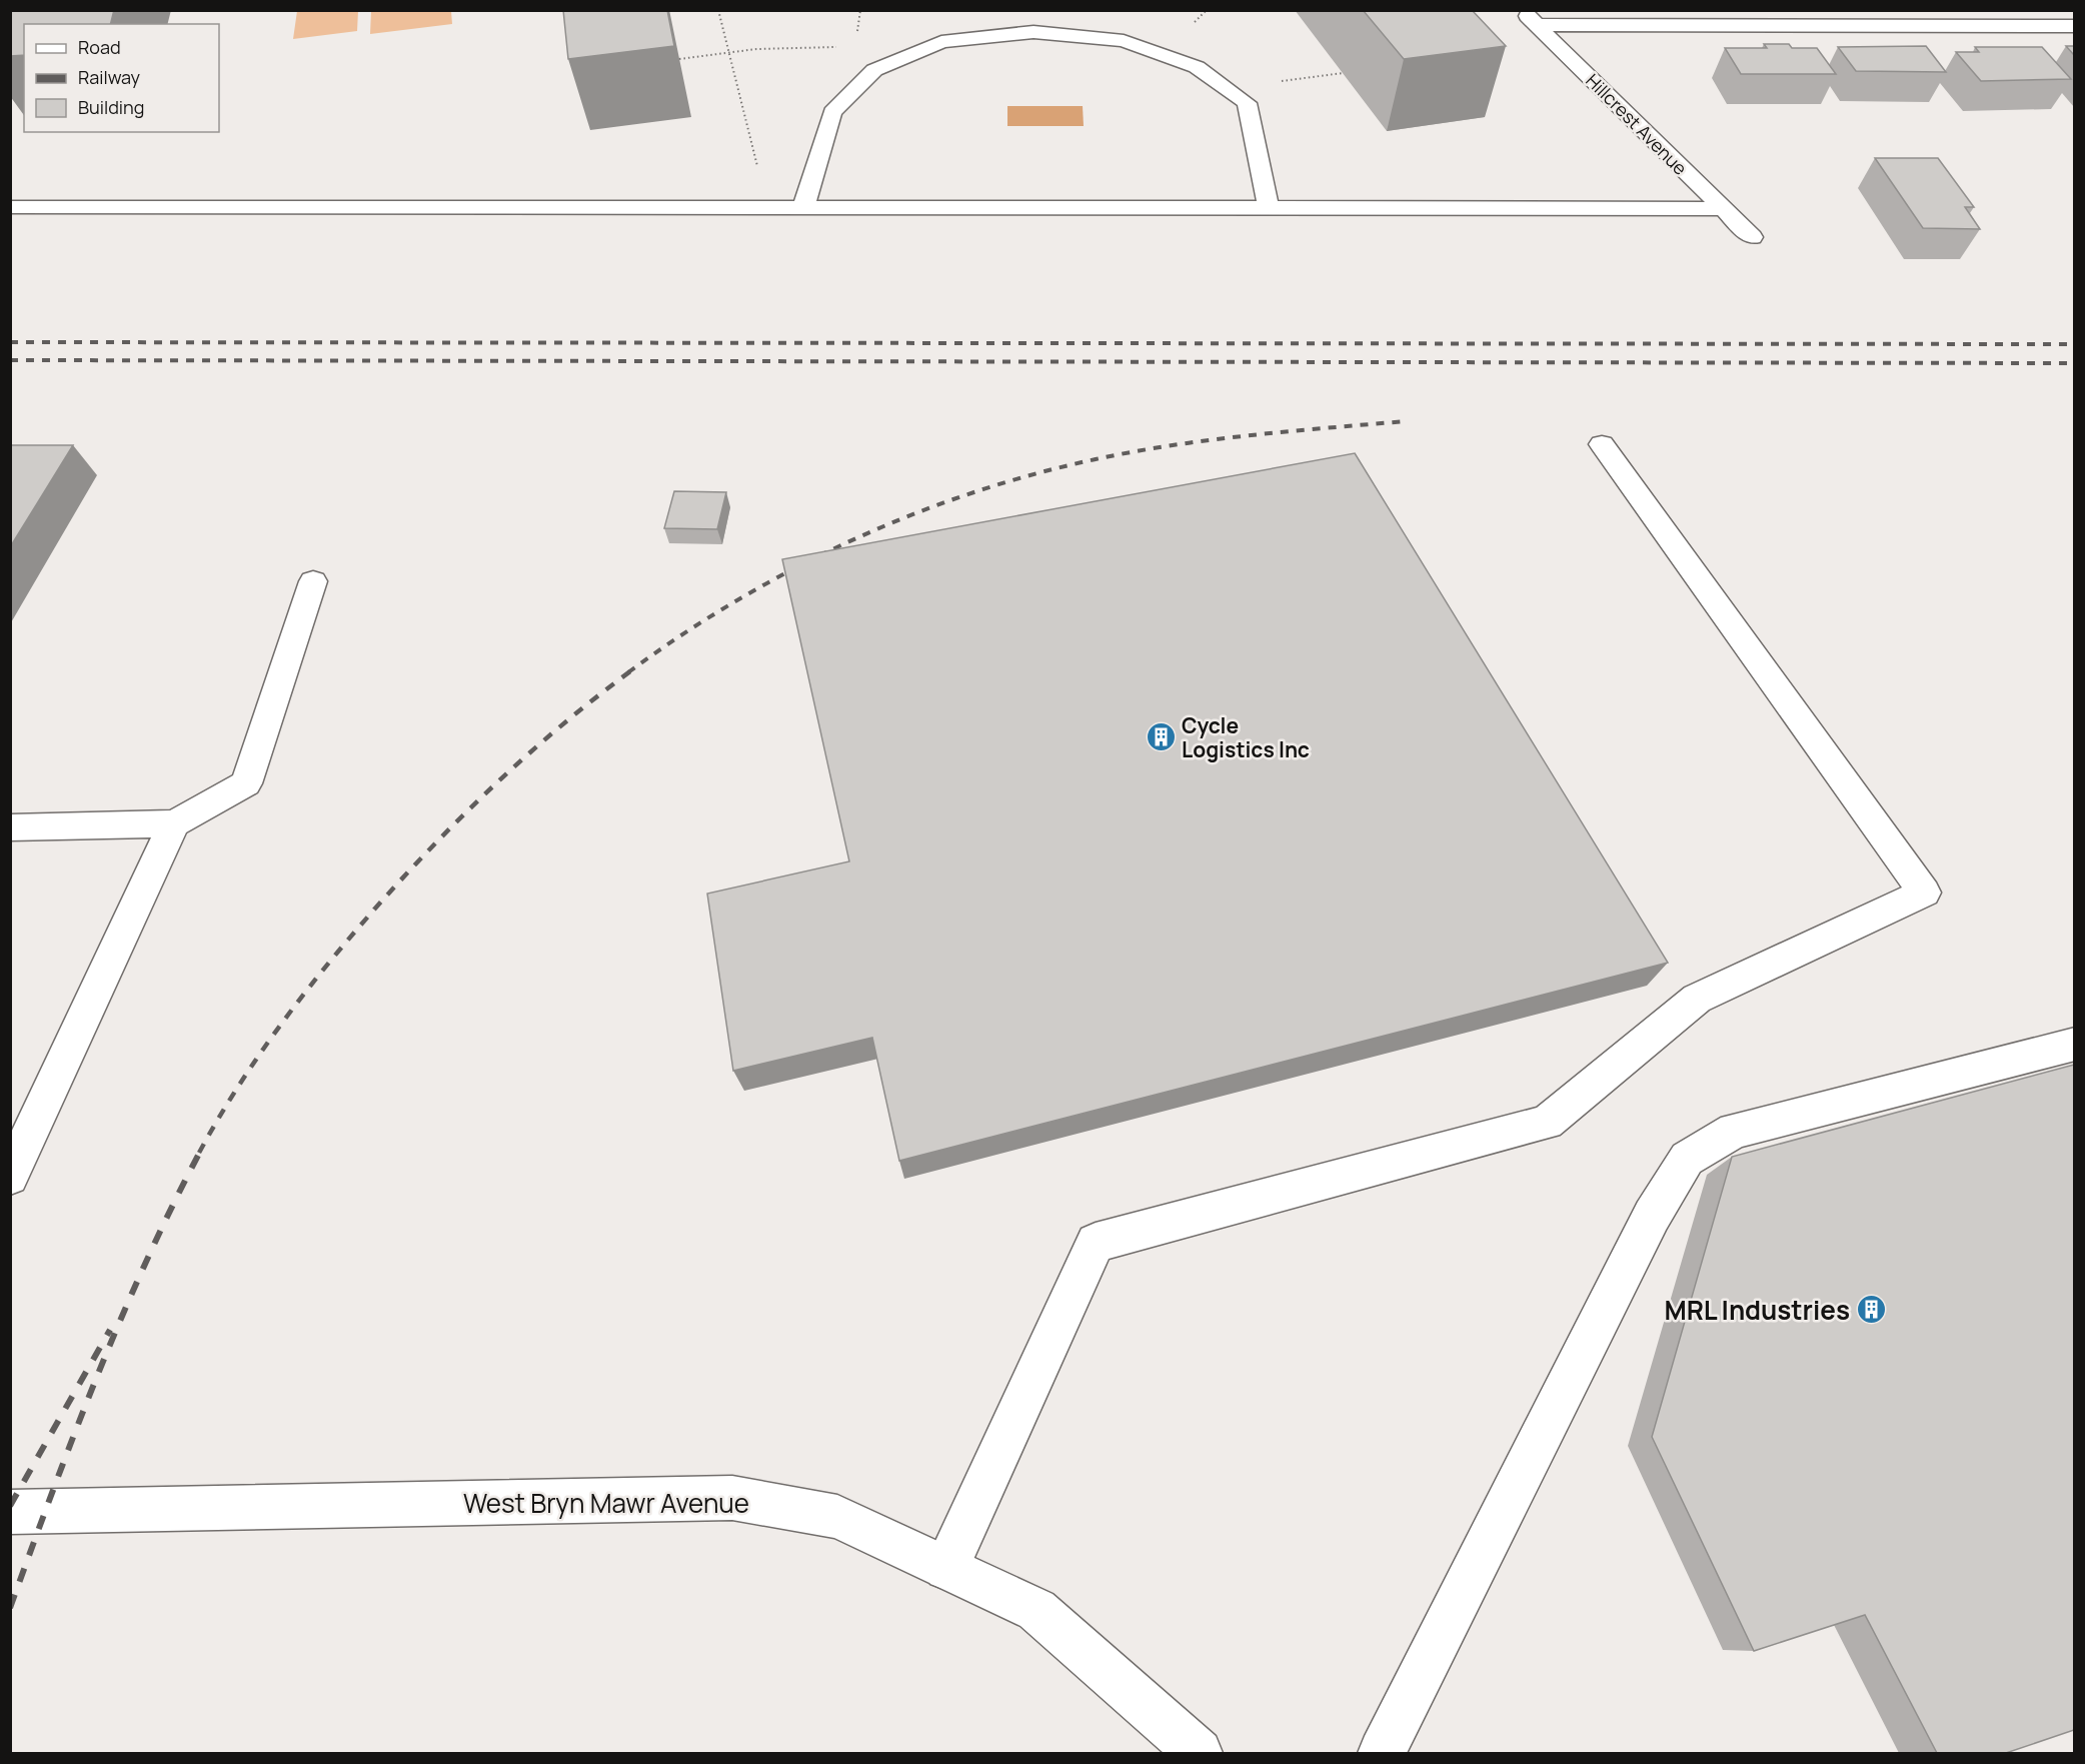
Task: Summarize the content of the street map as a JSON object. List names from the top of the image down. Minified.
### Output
{"streets":{"street":["Hillcrest Avenue","West Bryn Mawr Avenue"]},"places":{"building":["Cycle Logistics Inc","MRL Industries"]},"legend":["Road","Railway","Building"]}
